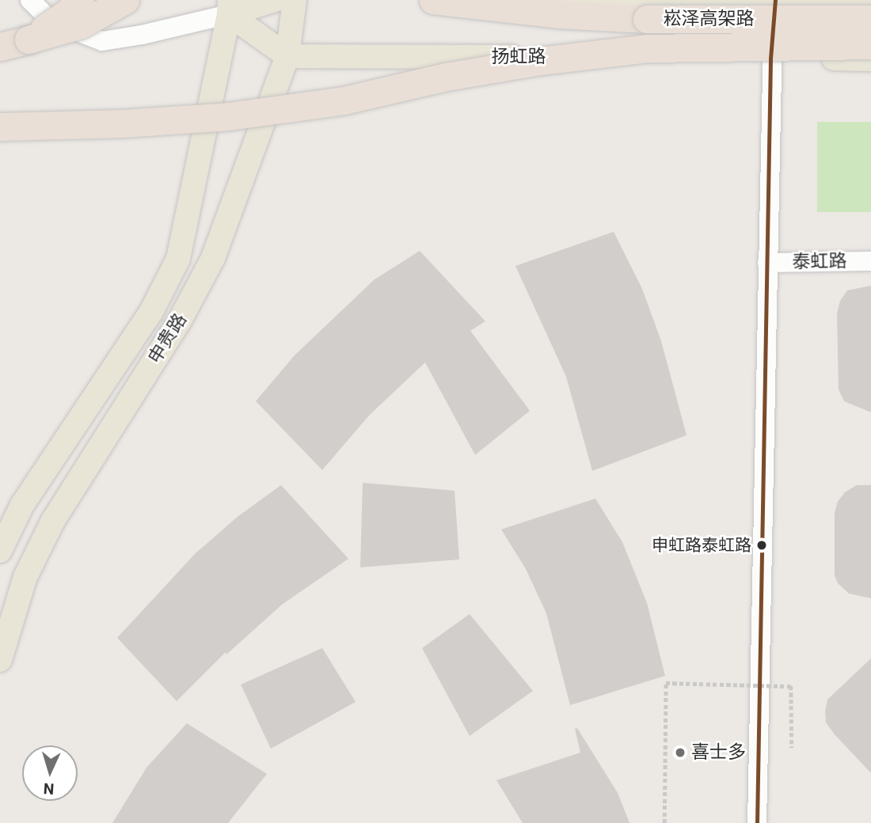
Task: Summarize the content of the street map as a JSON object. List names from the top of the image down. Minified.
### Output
{"streets":{"highway":["崧泽高架路"],"main road":["扬虹路","申贵路"],"street":["泰虹路"]},"crossings":[["扬虹路","申贵路"]],"places":["申虹路泰虹路","喜士多"],"north":"bottom"}
